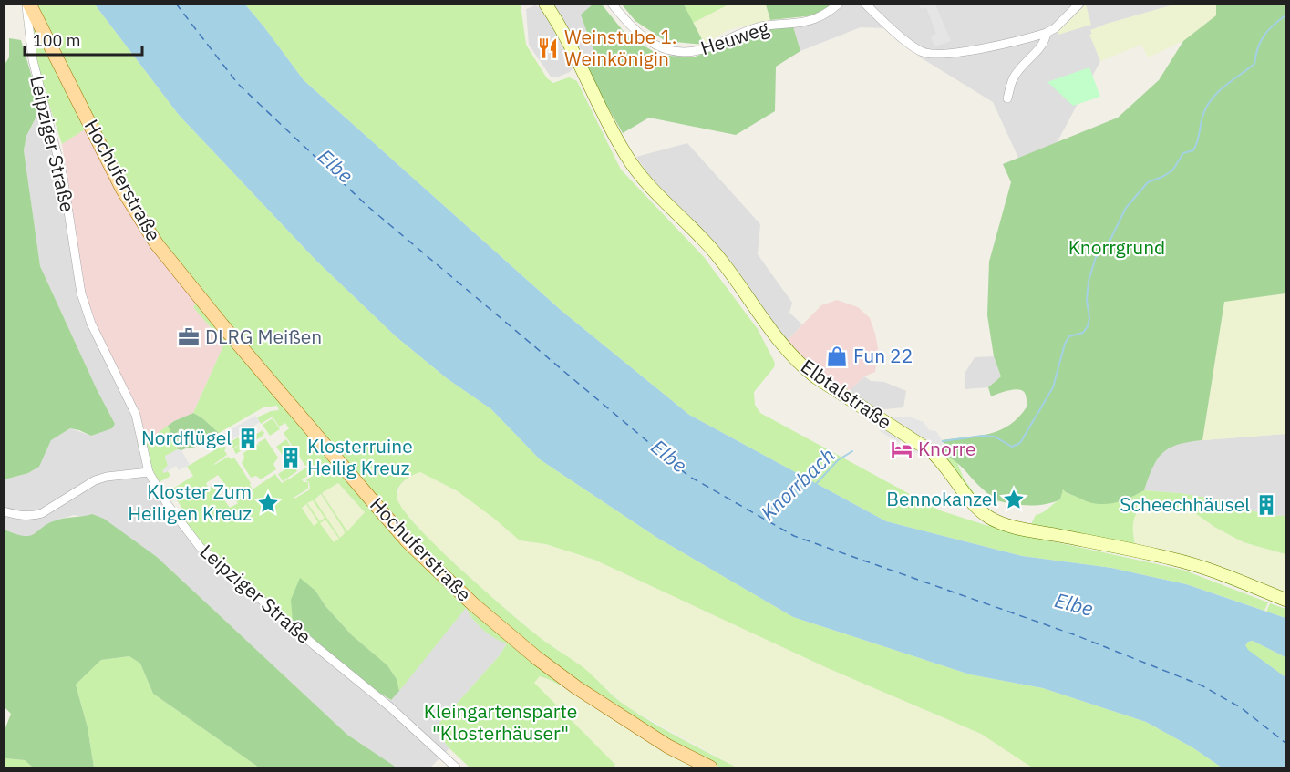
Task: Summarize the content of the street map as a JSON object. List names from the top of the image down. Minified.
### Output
{"streets":{"main road":["Hochuferstraße"],"street":["Heuweg","Leipziger Straße","Elbtalstraße"]},"crossings":[["Leipziger Straße","Hochuferstraße"]],"water":["Elbe","Knorrbach"],"parks":["Knorrgrund","Kleingartensparte \"Klosterhäuser\""],"places":{"restaurant":["Weinstube 1. Weinkönigin"],"office":["DLRG Meißen"],"shop":["Fun 22"],"building":["Nordflügel","Klosterruine Heilig Kreuz","Scheechhäusel"],"hotel":["Knorre"],"place":["Bennokanzel","Kloster Zum Heiligen Kreuz"]},"scale_bar":"100 m"}
